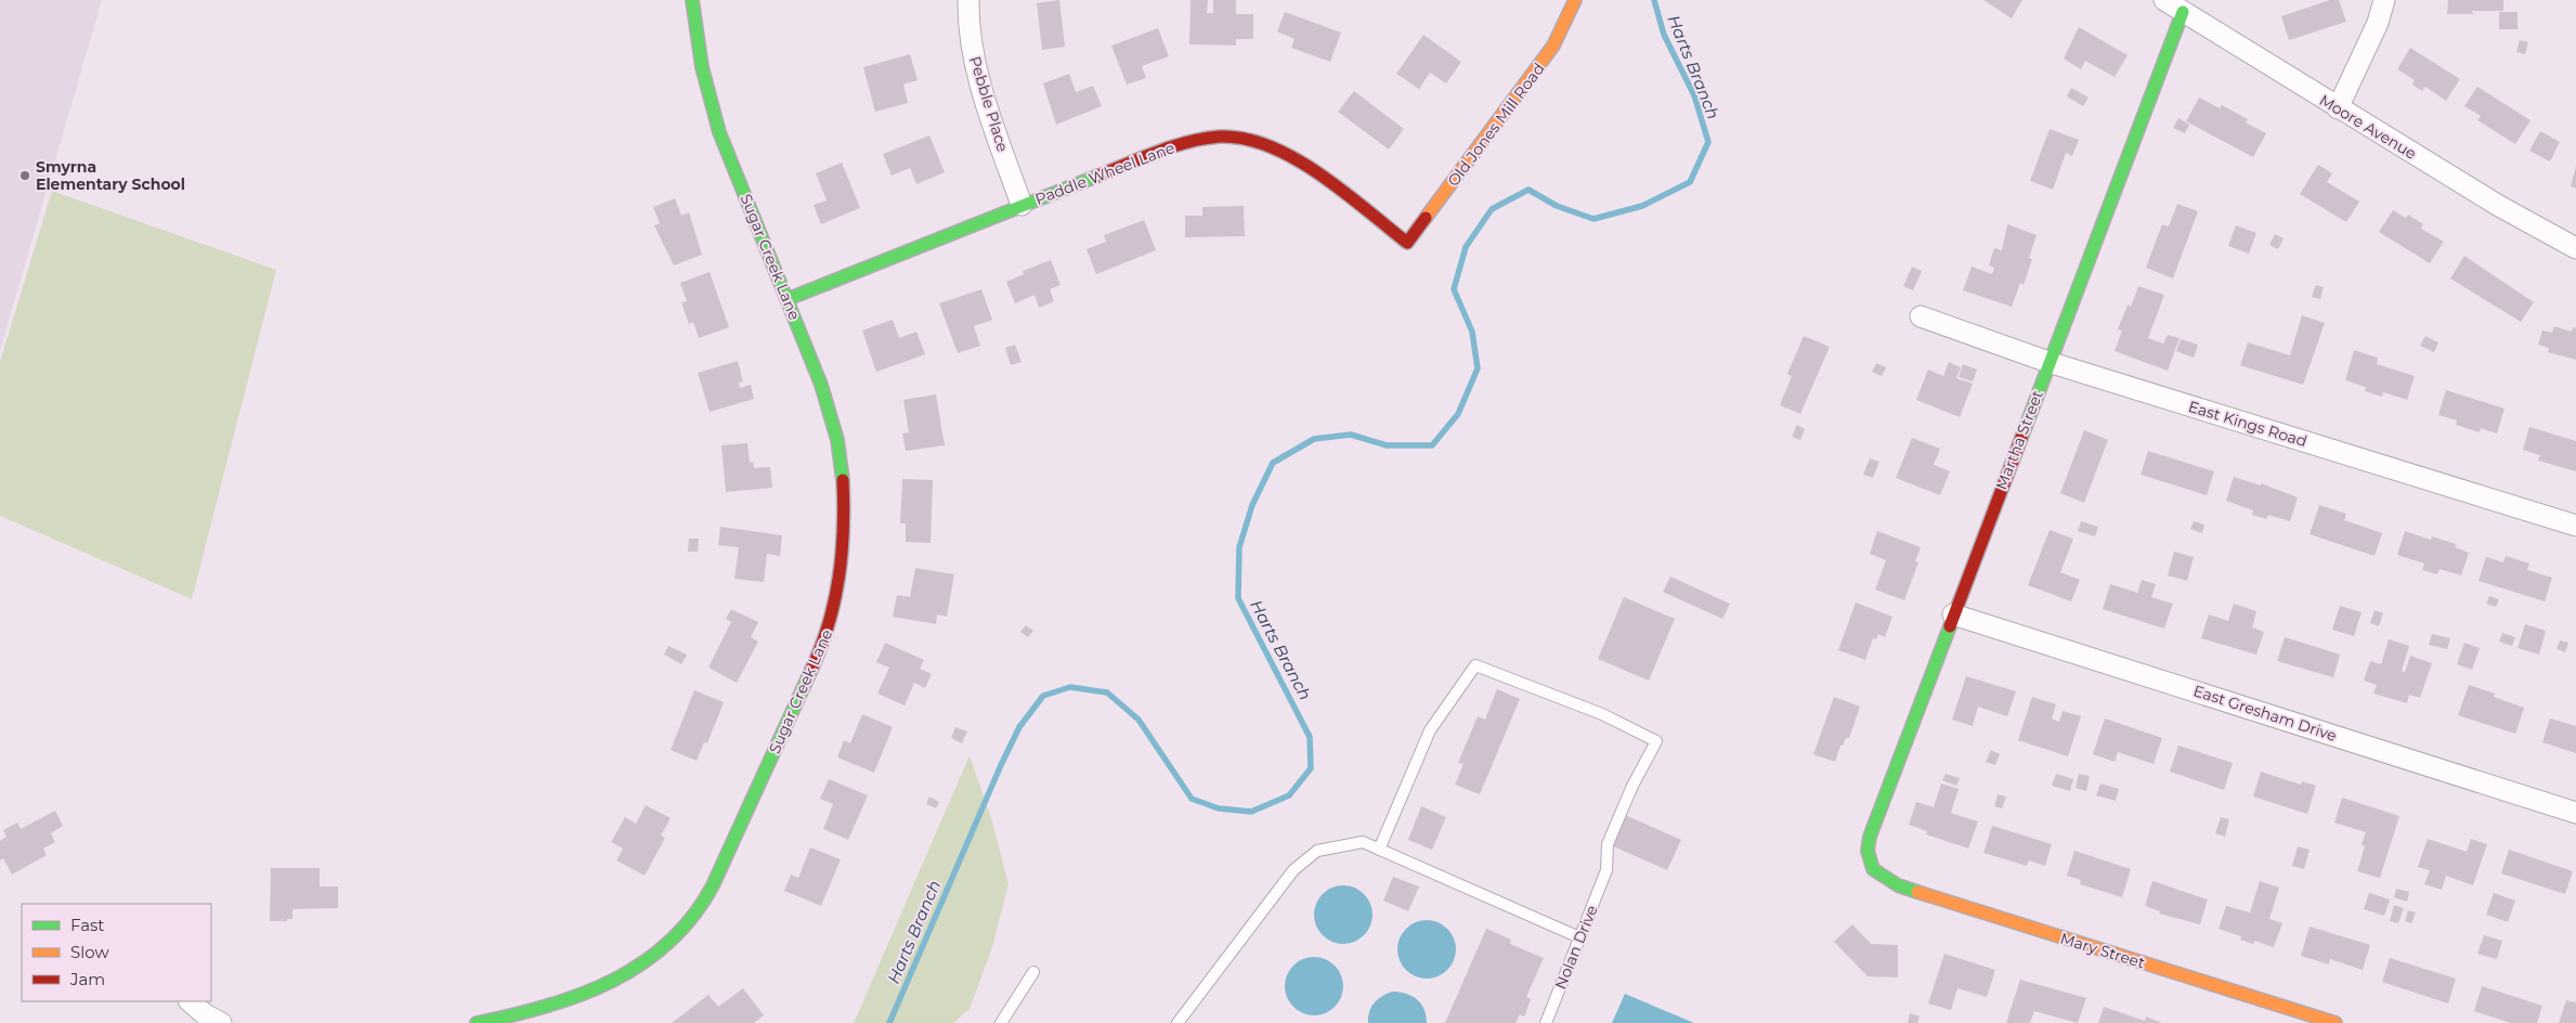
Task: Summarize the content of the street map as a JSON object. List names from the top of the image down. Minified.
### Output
{"streets":{"street":["Pebble Place","Old Jones Mill Road","Moore Avenue","Paddle Wheel Lane","Sugar Creek Lane","East Kings Road","Martha Street","East Gresham Drive","Mary Street"],"lane":["Nolan Drive"]},"crossings":[["Pebble Place","Paddle Wheel Lane"],["Old Jones Mill Road","Paddle Wheel Lane"],["Moore Avenue","Martha Street"],["Paddle Wheel Lane","Sugar Creek Lane"],["East Kings Road","Martha Street"],["Martha Street","East Gresham Drive"],["Martha Street","Mary Street"]],"water":["Harts Branch"],"places":["Smyrna Elementary School"],"legend":["Fast","Slow","Jam"]}
